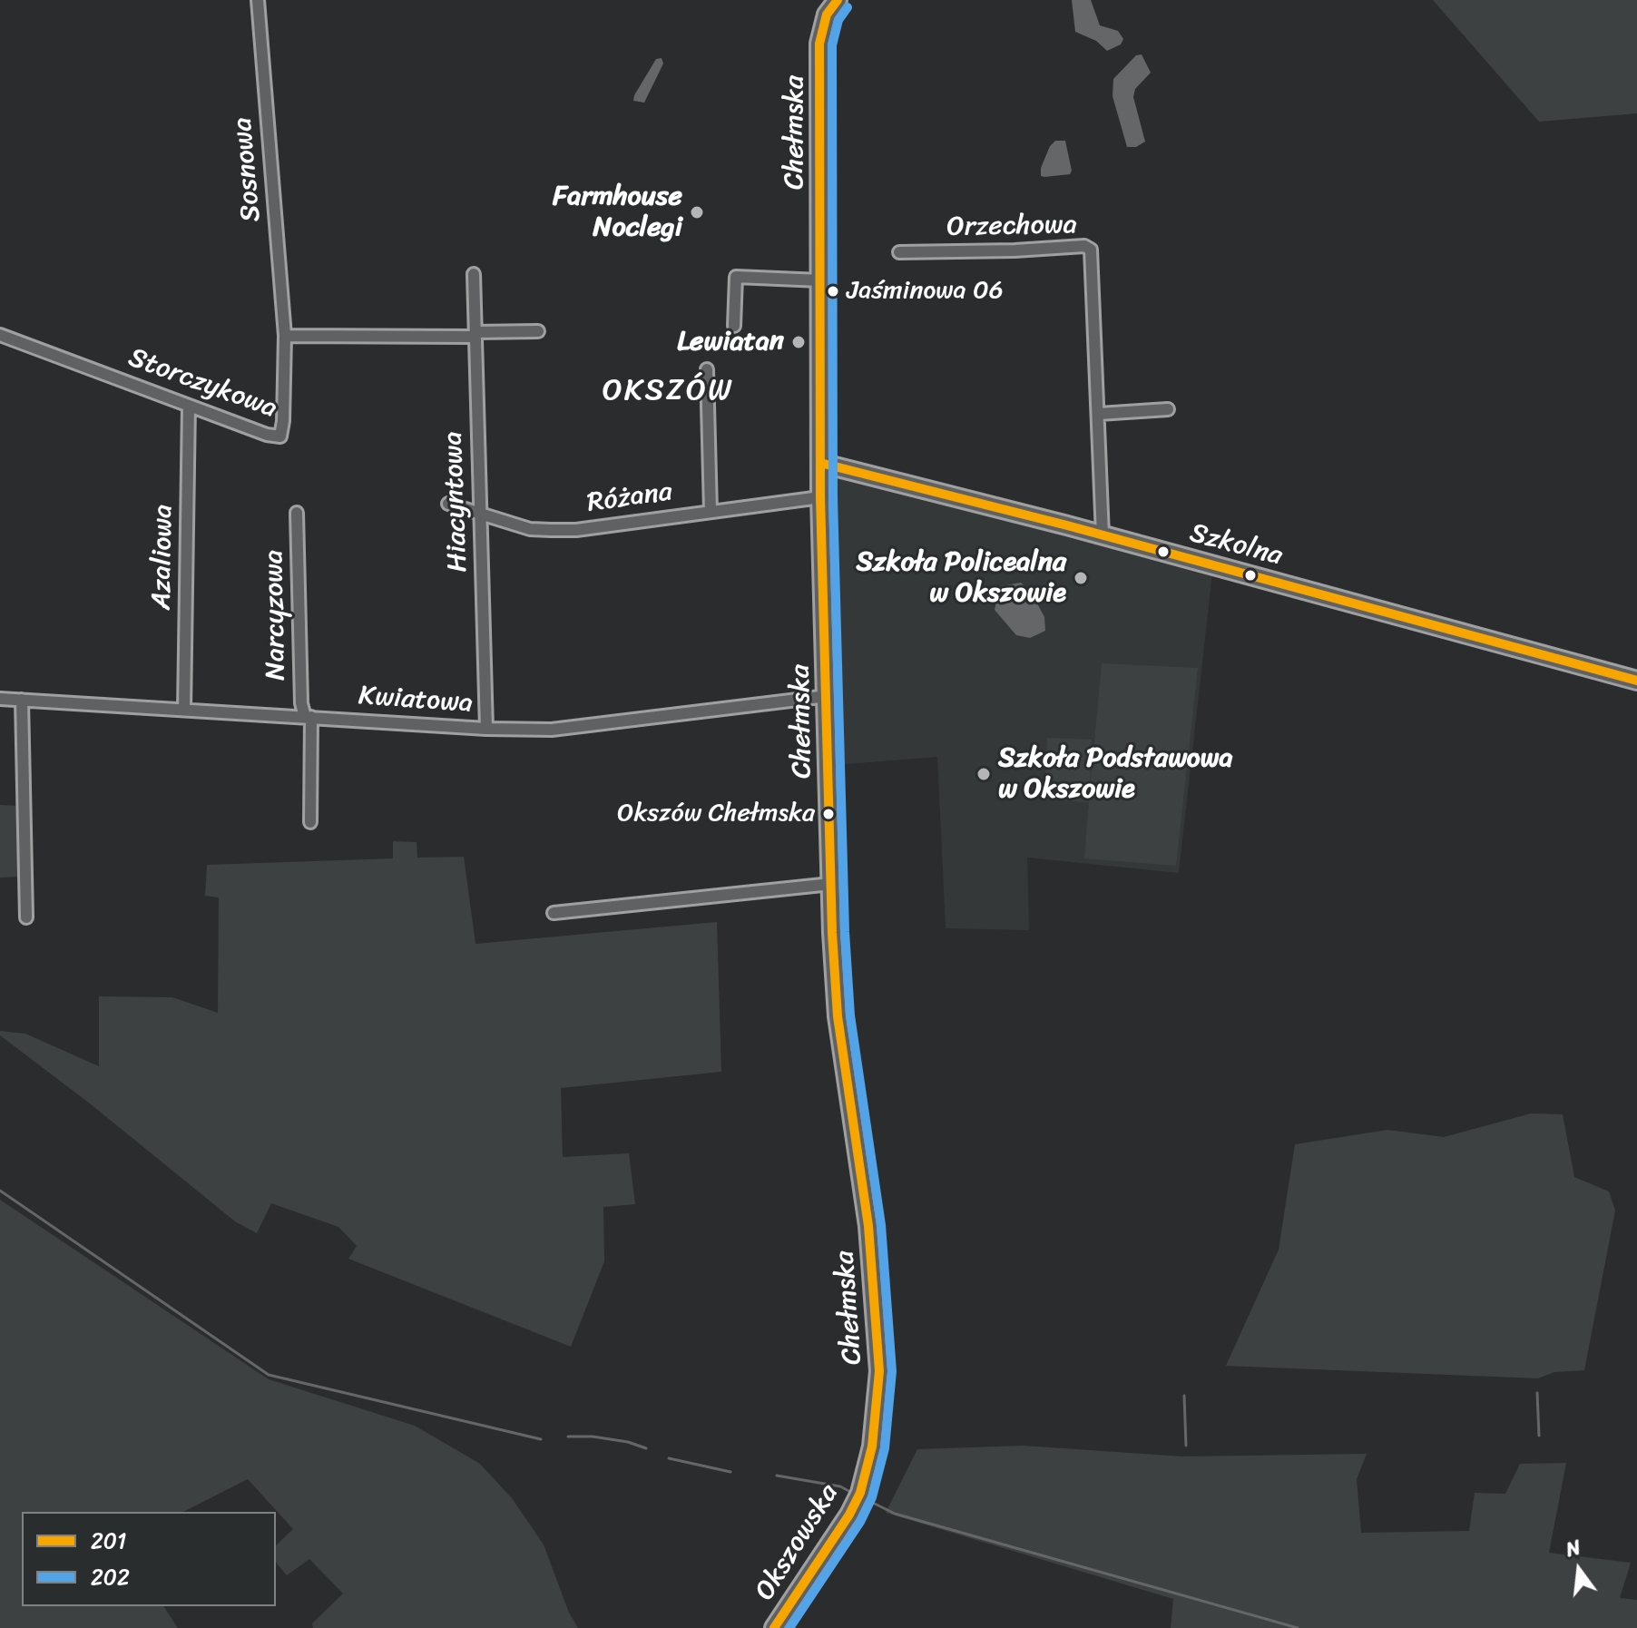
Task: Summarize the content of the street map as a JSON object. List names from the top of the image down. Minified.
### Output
{"streets":{"main road":["Chełmska","Szkolna","Okszowska"],"street":["Sosnowa","Orzechowa","Storczykowa","Różana","Hiacyntowa","Azaliowa","Narcyzowa","Kwiatowa"]},"crossings":[["Chełmska","Różana"],["Chełmska","Szkolna"],["Chełmska","Kwiatowa"],["Chełmska","Okszowska"],["Sosnowa","Storczykowa"],["Orzechowa","Szkolna"],["Storczykowa","Azaliowa"],["Różana","Hiacyntowa"],["Hiacyntowa","Kwiatowa"],["Azaliowa","Kwiatowa"],["Narcyzowa","Kwiatowa"]],"districts":["OKSZÓW"],"places":["Farmhouse Noclegi","Jaśminowa 06","Lewiatan","Szkoła Policealna w Okszowie","Szkoła Podstawowa w Okszowie","Okszów Chełmska"],"lines":["transit line 201","transit line 202"],"legend":["201","202"],"north":"top"}
